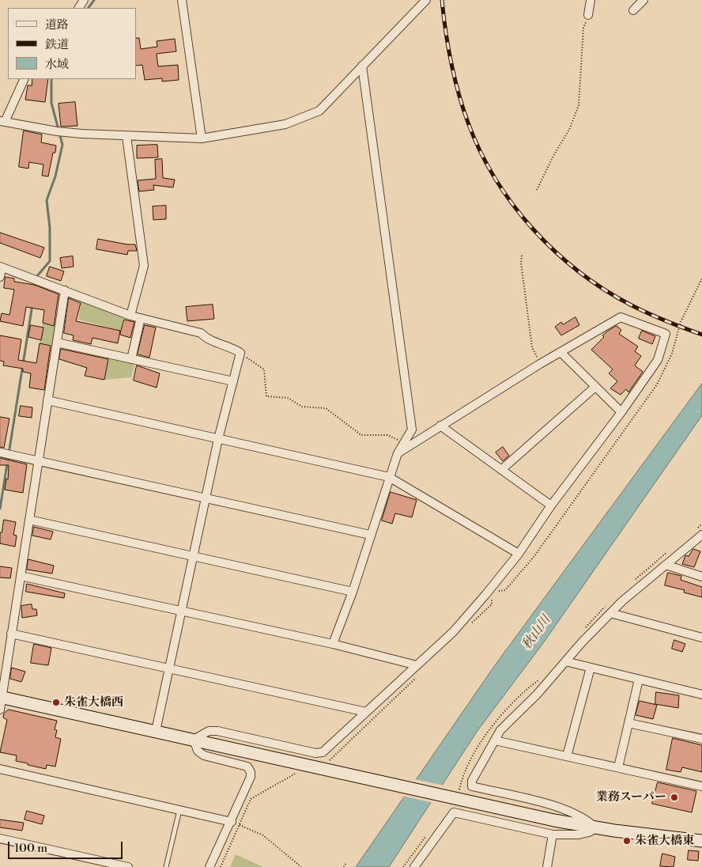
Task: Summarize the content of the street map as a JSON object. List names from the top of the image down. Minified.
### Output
{"water":["秋山川"],"places":["朱雀大橋西","業務スーパー","朱雀大橋東"],"legend":["道路","鉄道","水域"],"scale_bar":"100 m"}
